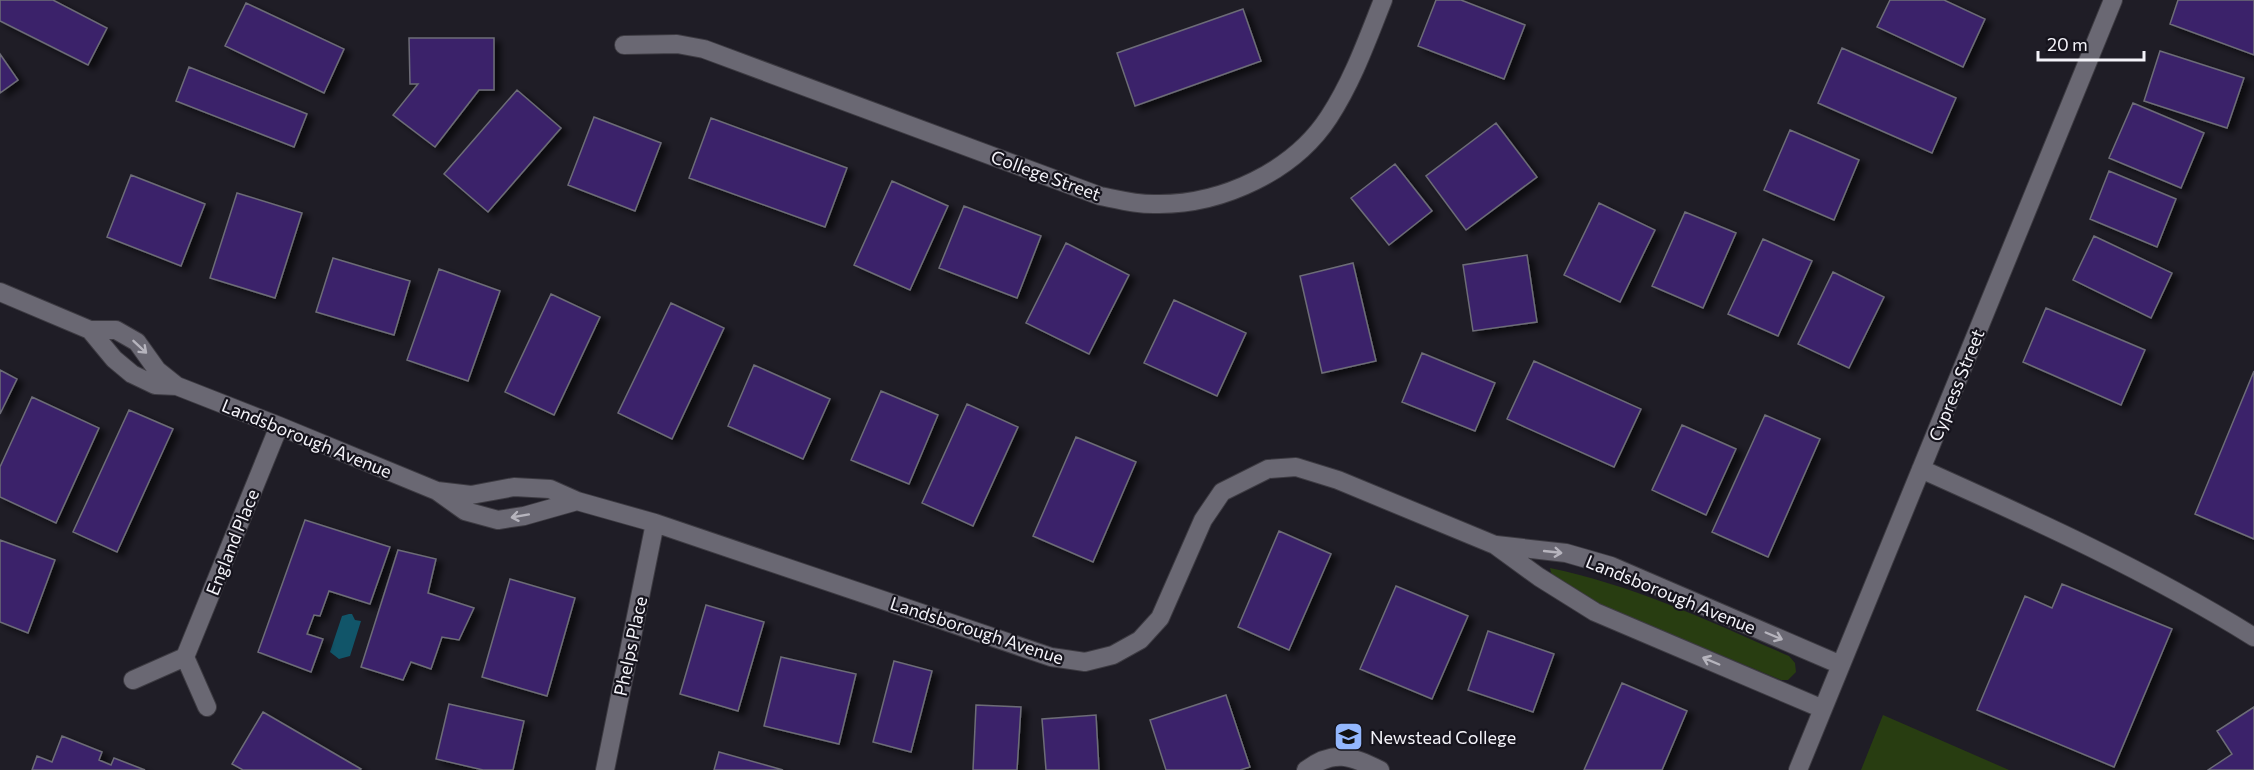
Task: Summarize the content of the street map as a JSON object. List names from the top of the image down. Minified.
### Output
{"streets":{"street":["College Street","Cypress Street","Landsborough Avenue","England Place","Phelps Place"]},"crossings":[["Cypress Street","Landsborough Avenue"],["Landsborough Avenue","England Place"],["Landsborough Avenue","Phelps Place"]],"places":{"school or university":["Newstead College"]},"scale_bar":"20 m"}
